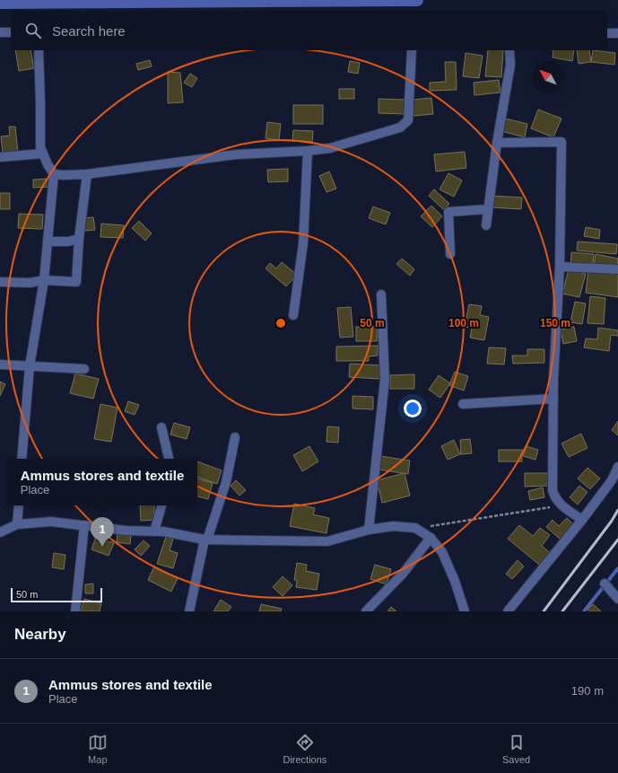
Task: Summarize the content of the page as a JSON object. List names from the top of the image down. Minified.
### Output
{"scale_bar":"50 m","north":"top left","page":{"search":"Search here","popup":["Ammus stores and textile","Place"],"pins":"1","scale":"50 m","heading":"Nearby","list":[{"mark":"1","name":"Ammus stores and textile","note":"Place","value":"190 m"}],"nav":["Map","Directions","Saved"]},"rings":["50 m","100 m","150 m"]}
